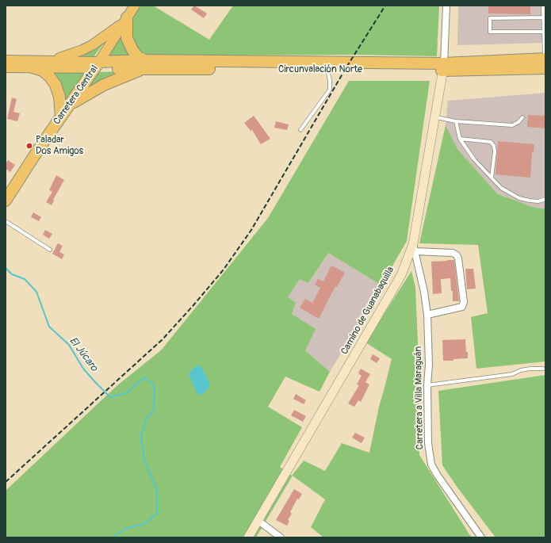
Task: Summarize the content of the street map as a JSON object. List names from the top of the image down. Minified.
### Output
{"streets":{"highway":["Circunvalación Norte","Carretera Central"],"street":["Camino de Guanabaquilla","Carretera a Villa Maraguán"]},"crossings":[["Circunvalación Norte","Carretera Central"],["Circunvalación Norte","Camino de Guanabaquilla"],["Camino de Guanabaquilla","Carretera a Villa Maraguán"]],"water":["El Júcaro"],"places":["Paladar Dos Amigos"]}
